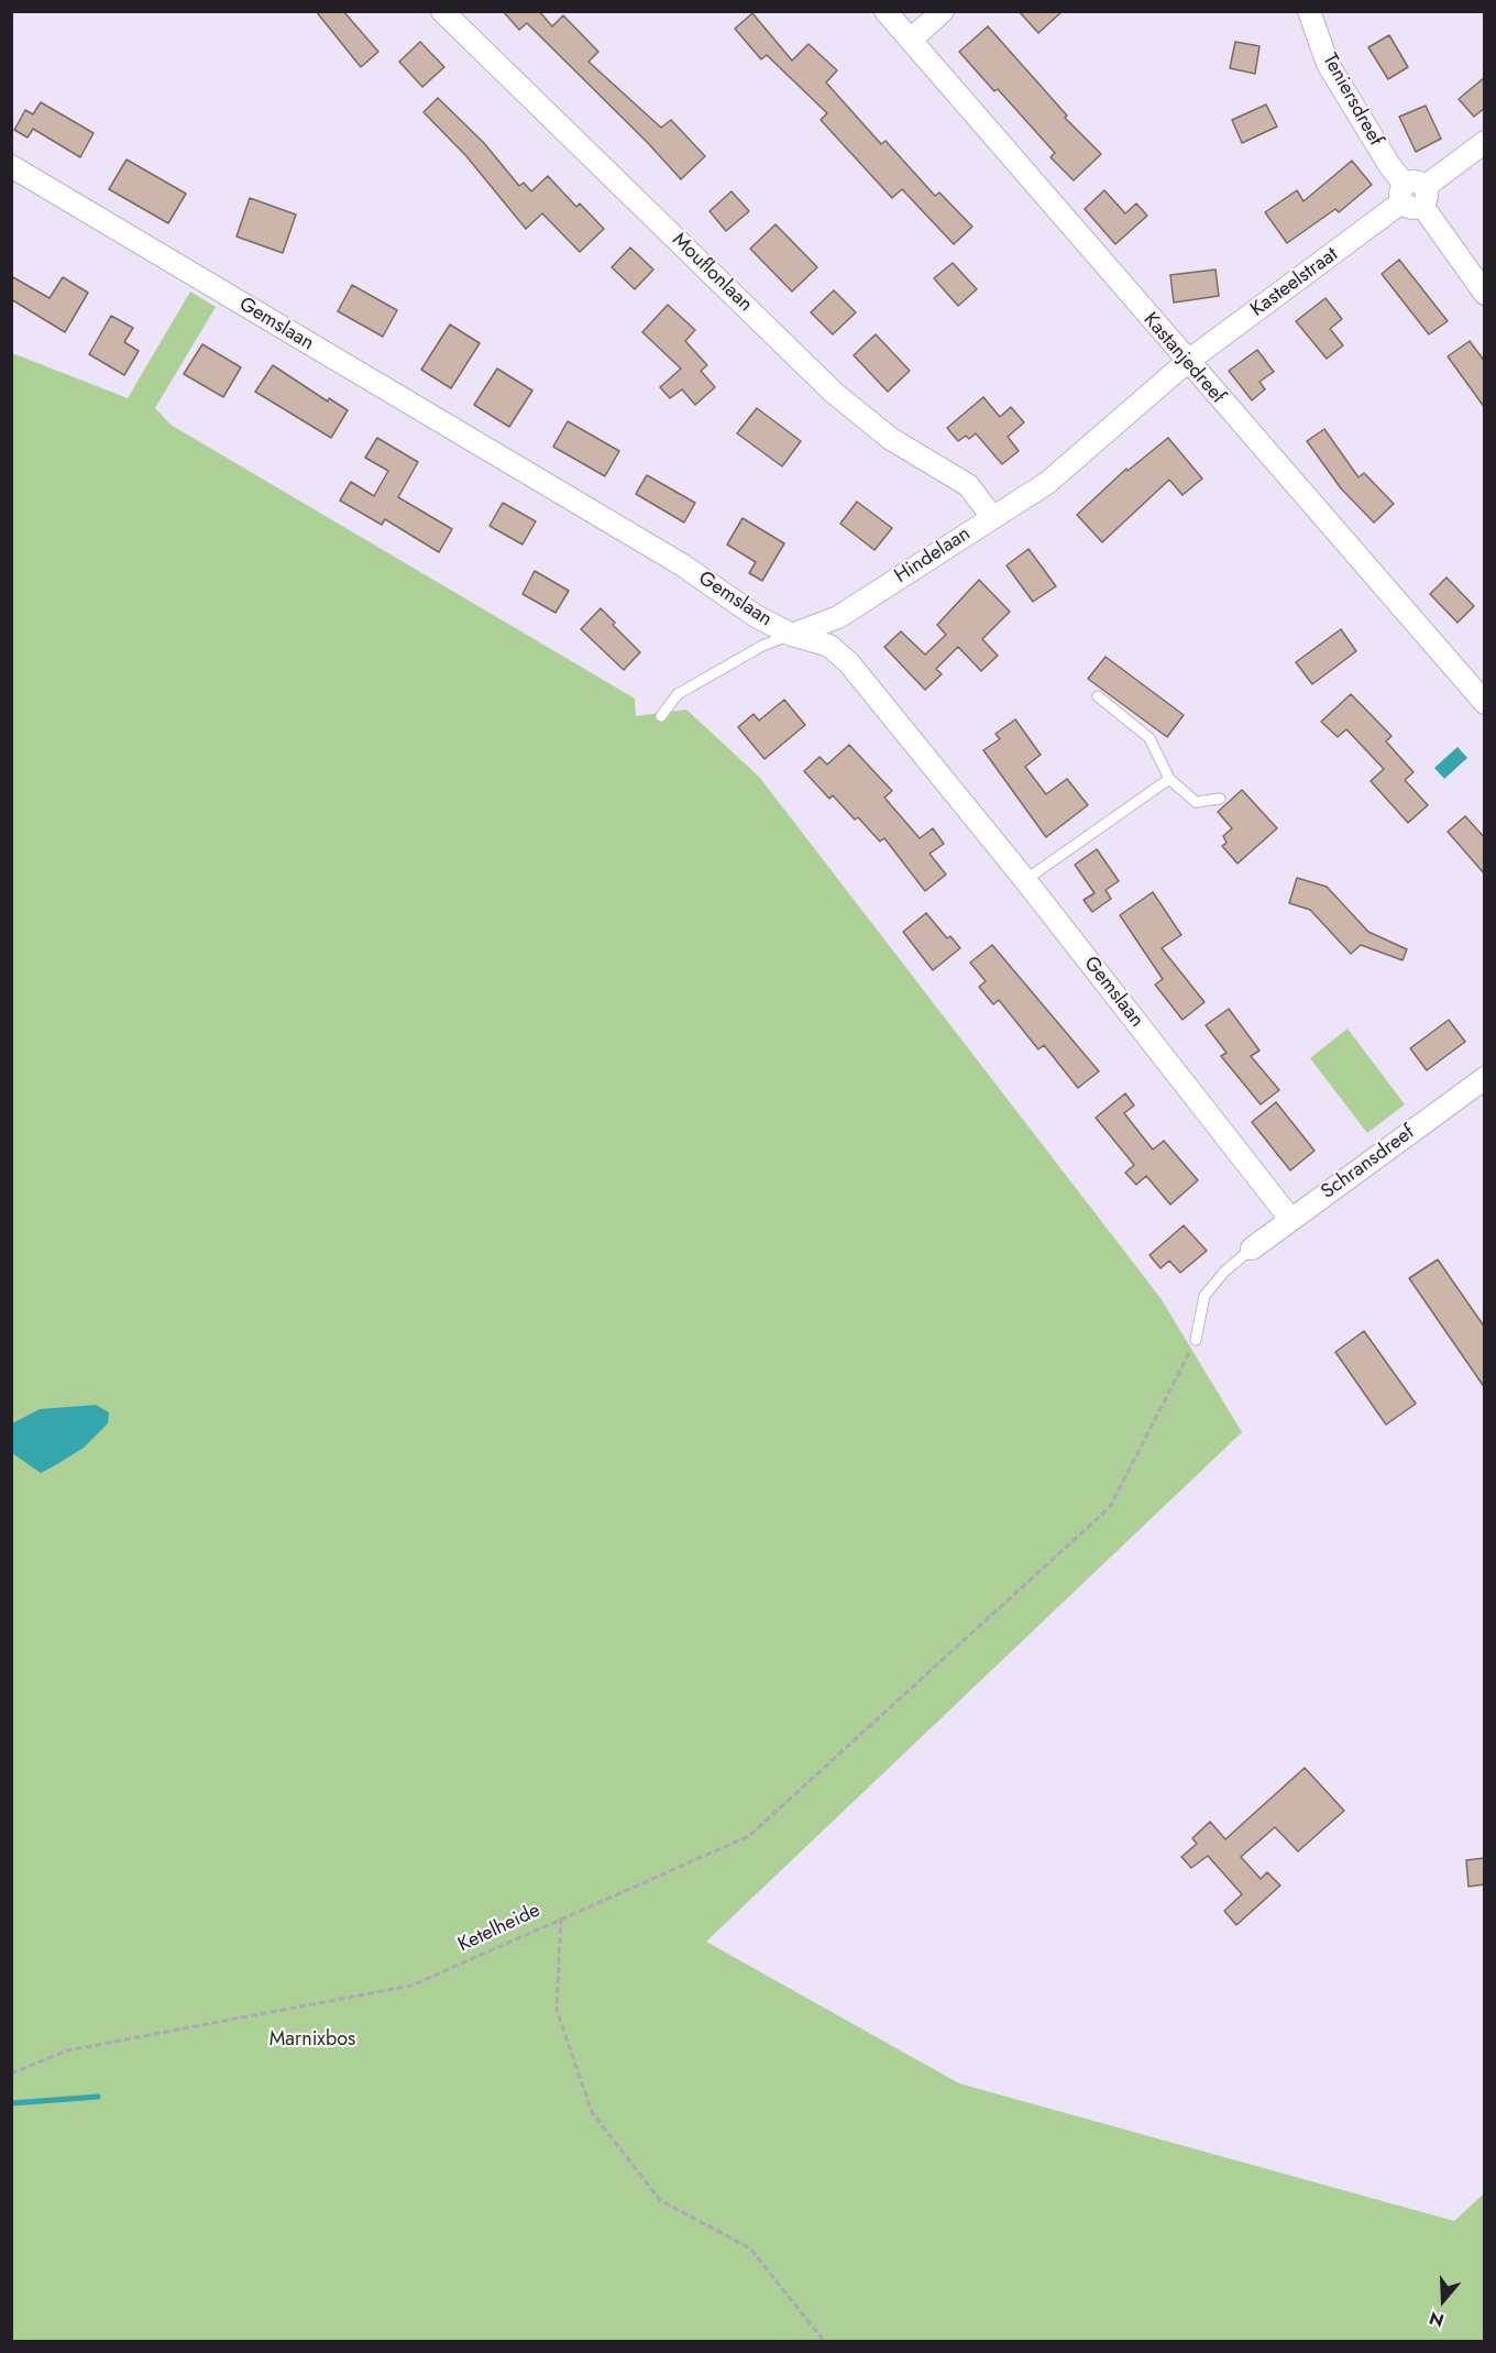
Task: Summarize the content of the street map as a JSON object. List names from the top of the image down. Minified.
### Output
{"streets":{"street":["Teniersdreef","Mouflonlaan","Kasteelstraat","Gemslaan","Kastanjedreef","Hindelaan","Schransdreef"],"path":["Ketelheide"]},"crossings":[["Teniersdreef","Kasteelstraat"],["Mouflonlaan","Hindelaan"],["Kasteelstraat","Kastanjedreef"],["Kasteelstraat","Hindelaan"],["Gemslaan","Hindelaan"],["Gemslaan","Schransdreef"],["Kastanjedreef","Hindelaan"]],"parks":["Marnixbos"],"north":"bottom"}
